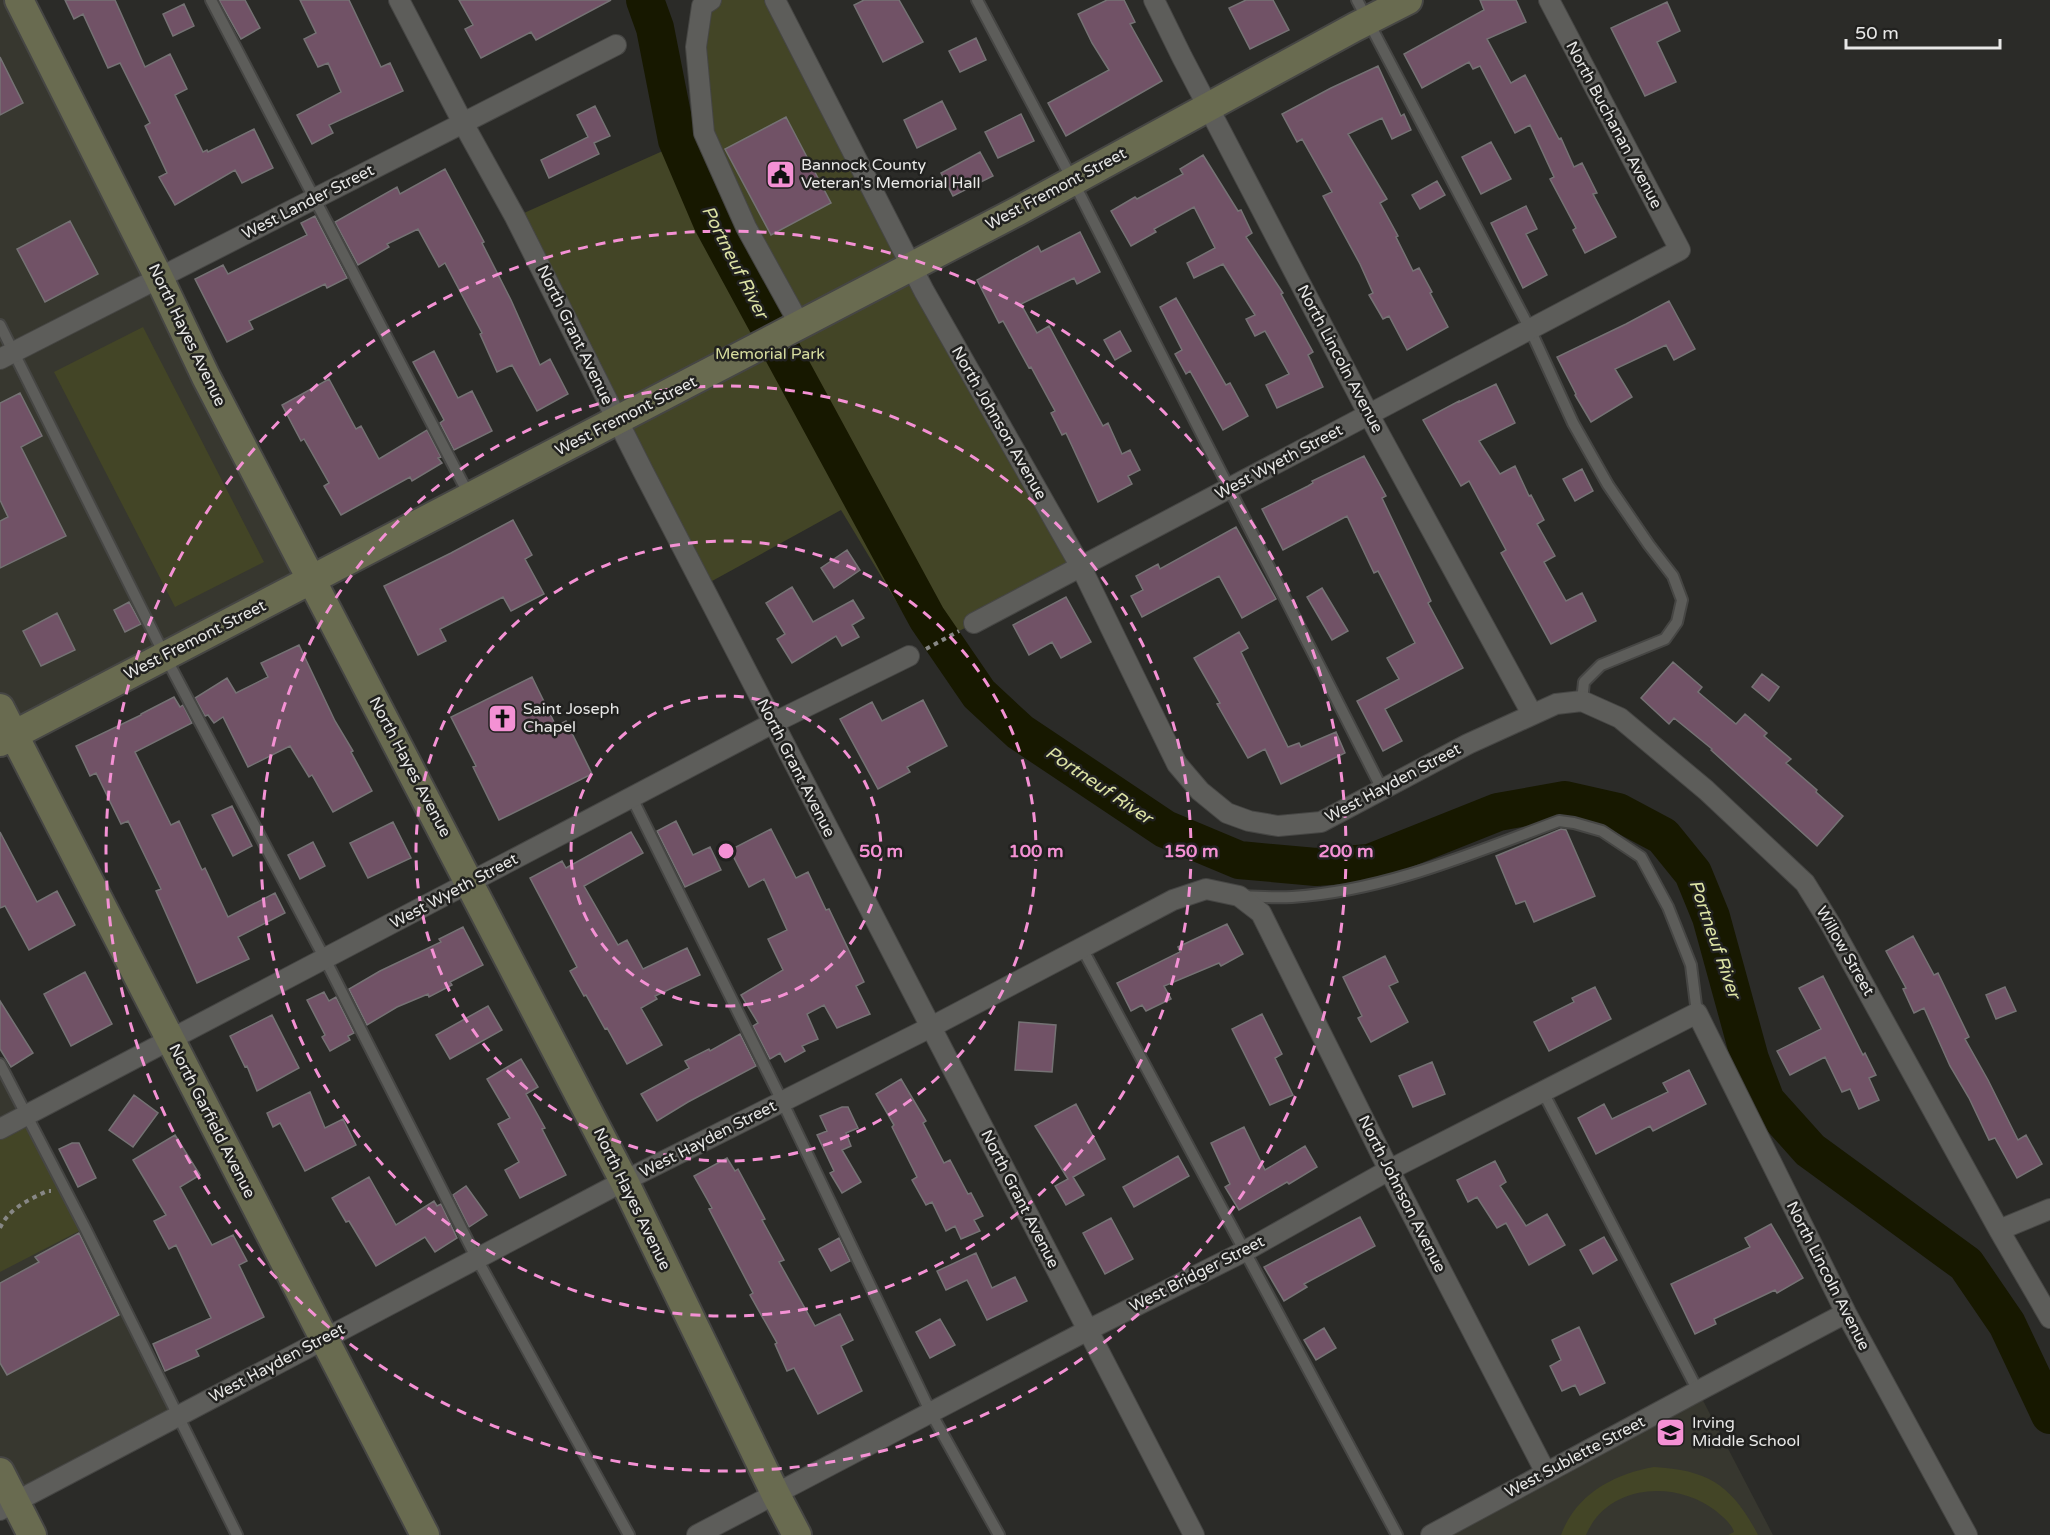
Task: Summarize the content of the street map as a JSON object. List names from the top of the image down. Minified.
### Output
{"streets":{"street":["North Buchanan Avenue","West Fremont Street","West Lander Street","North Hayes Avenue","North Grant Avenue","North Lincoln Avenue","North Johnson Avenue","West Wyeth Street","West Hayden Street","Willow Street","North Garfield Avenue","West Bridger Street","West Sublette Street"]},"crossings":[["North Buchanan Avenue","West Wyeth Street"],["West Fremont Street","North Hayes Avenue"],["West Fremont Street","North Grant Avenue"],["West Fremont Street","North Lincoln Avenue"],["West Fremont Street","North Johnson Avenue"],["West Fremont Street","North Garfield Avenue"],["West Lander Street","North Hayes Avenue"],["West Lander Street","North Grant Avenue"],["North Hayes Avenue","West Wyeth Street"],["North Hayes Avenue","West Hayden Street"],["North Hayes Avenue","West Bridger Street"],["North Grant Avenue","West Wyeth Street"],["North Grant Avenue","West Hayden Street"],["North Grant Avenue","West Bridger Street"],["North Lincoln Avenue","West Wyeth Street"],["North Lincoln Avenue","West Hayden Street"],["North Lincoln Avenue","West Bridger Street"],["North Lincoln Avenue","West Sublette Street"],["North Johnson Avenue","West Wyeth Street"],["North Johnson Avenue","West Hayden Street"],["North Johnson Avenue","West Bridger Street"],["North Johnson Avenue","West Sublette Street"],["West Wyeth Street","North Garfield Avenue"],["West Hayden Street","North Garfield Avenue"]],"water":["Portneuf River"],"parks":["Memorial Park"],"places":{"public building":["Bannock County Veteran's Memorial Hall"],"church":["Saint Joseph Chapel"],"school or university":["Irving Middle School"]},"scale_bar":"50 m","rings":["50 m","100 m","150 m","200 m"]}
